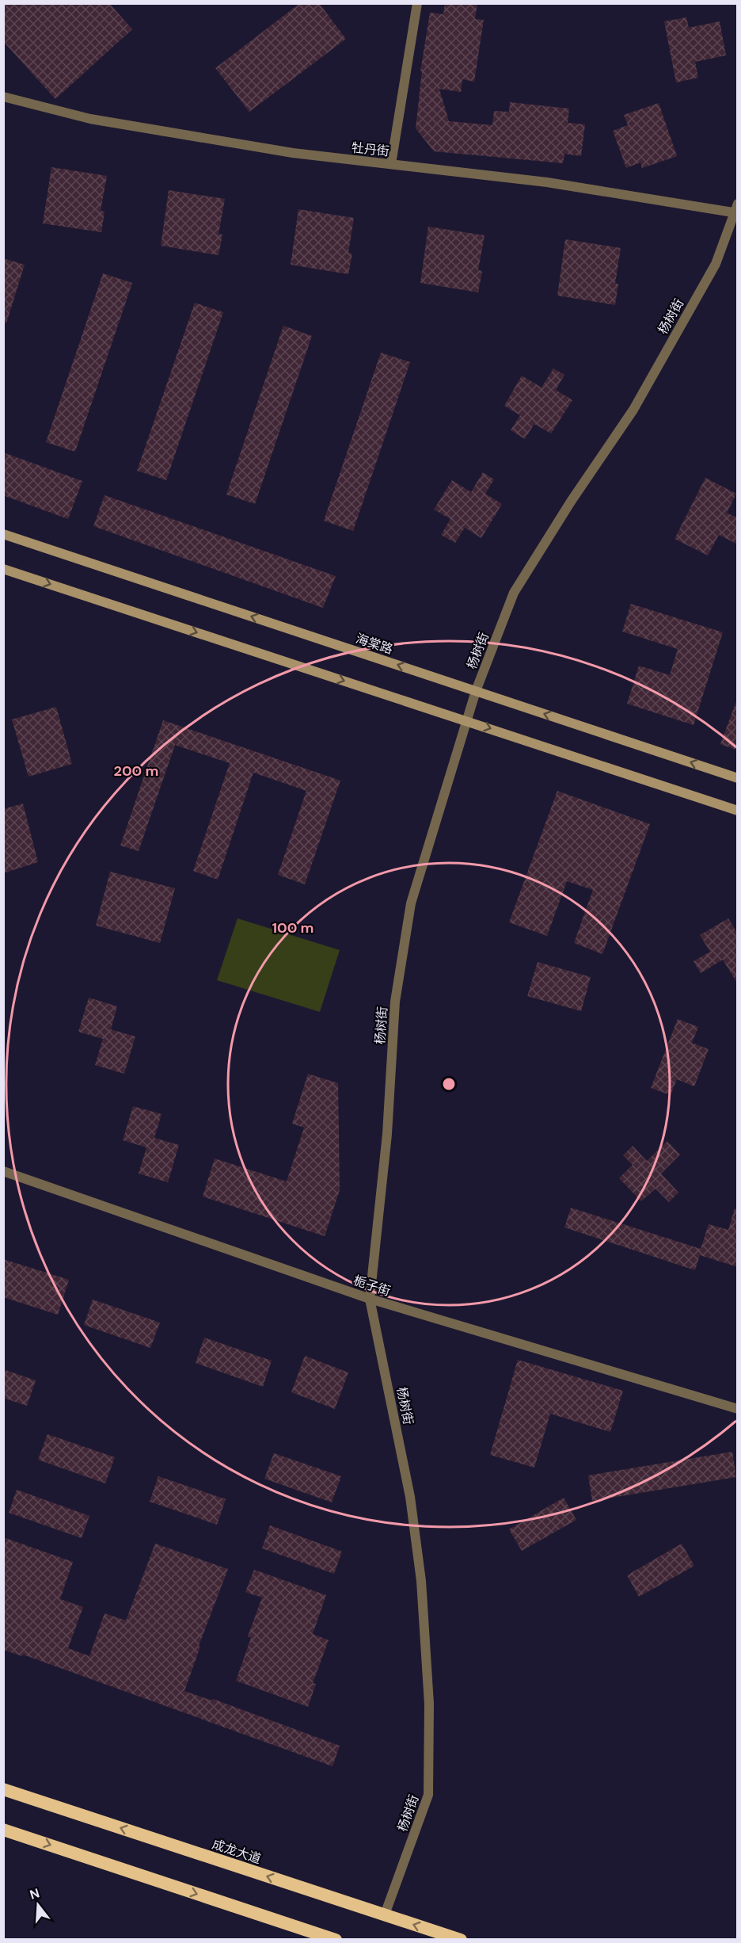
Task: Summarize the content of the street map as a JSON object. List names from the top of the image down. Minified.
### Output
{"streets":{"highway":["成龙大道"],"main road":["海棠路"],"street":["牡丹街","杨树街","栀子街"]},"crossings":[["牡丹街","杨树街"],["杨树街","海棠路"],["杨树街","栀子街"],["杨树街","成龙大道"]],"north":"top","rings":["200 m","100 m"]}
